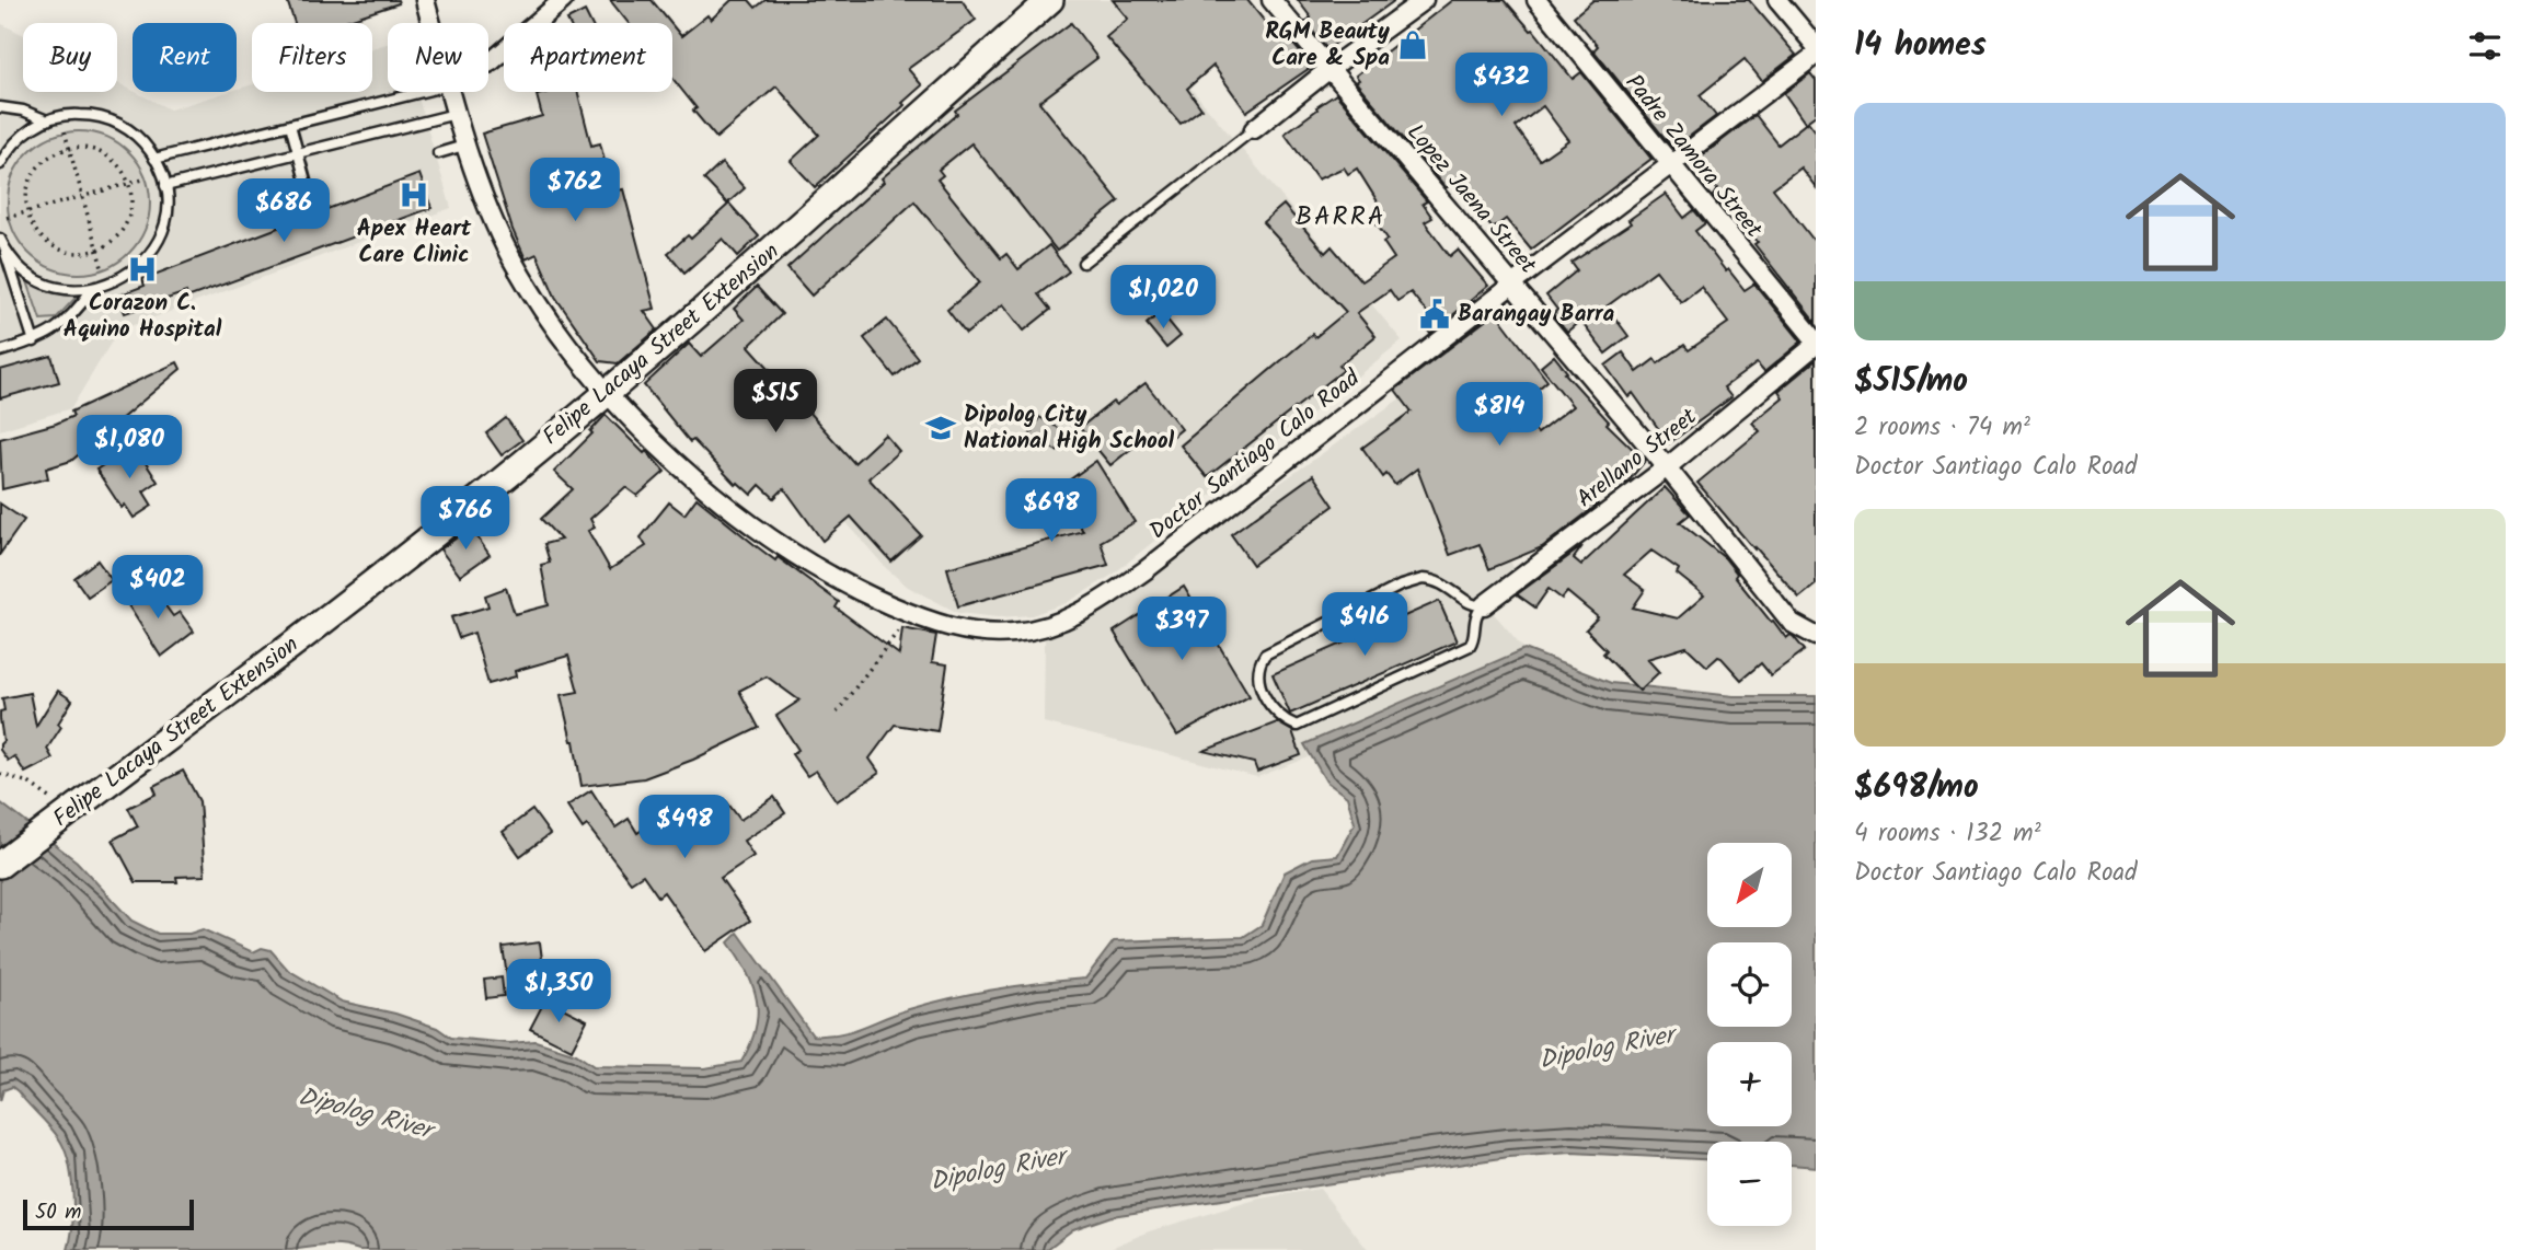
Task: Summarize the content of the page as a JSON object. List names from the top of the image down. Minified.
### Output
{"streets":{"main road":["Felipe Lacaya Street Extension"],"street":["Padre Zamora Street","Lopez Jaena Street","Doctor Santiago Calo Road","Arellano Street"]},"crossings":[["Padre Zamora Street","Doctor Santiago Calo Road"],["Padre Zamora Street","Arellano Street"],["Lopez Jaena Street","Doctor Santiago Calo Road"],["Lopez Jaena Street","Arellano Street"],["Felipe Lacaya Street Extension","Doctor Santiago Calo Road"]],"districts":["BARRA"],"water":["Dipolog River"],"places":{"shop":["RGM Beauty Care & Spa"],"hospital":["Apex Heart Care Clinic","Corazon C. Aquino Hospital"],"public building":["Barangay Barra"],"school or university":["Dipolog City National High School"]},"scale_bar":"50 m","north":"bottom left","page":{"heading":"14 homes","chip":["Buy","Rent","Filters","New","Apartment"],"price":["$432","$762","$686","$1,020","$515","$814","$1,080","$698","$766","$402","$416","$397","$498","$1,350"],"list":[{"name":"$515/mo","note":"2 rooms · 74 m² · Doctor Santiago Calo Road"},{"name":"$698/mo","note":"4 rooms · 132 m² · Doctor Santiago Calo Road"}],"map_buttons":["+","−"],"scale":"50 m"}}
